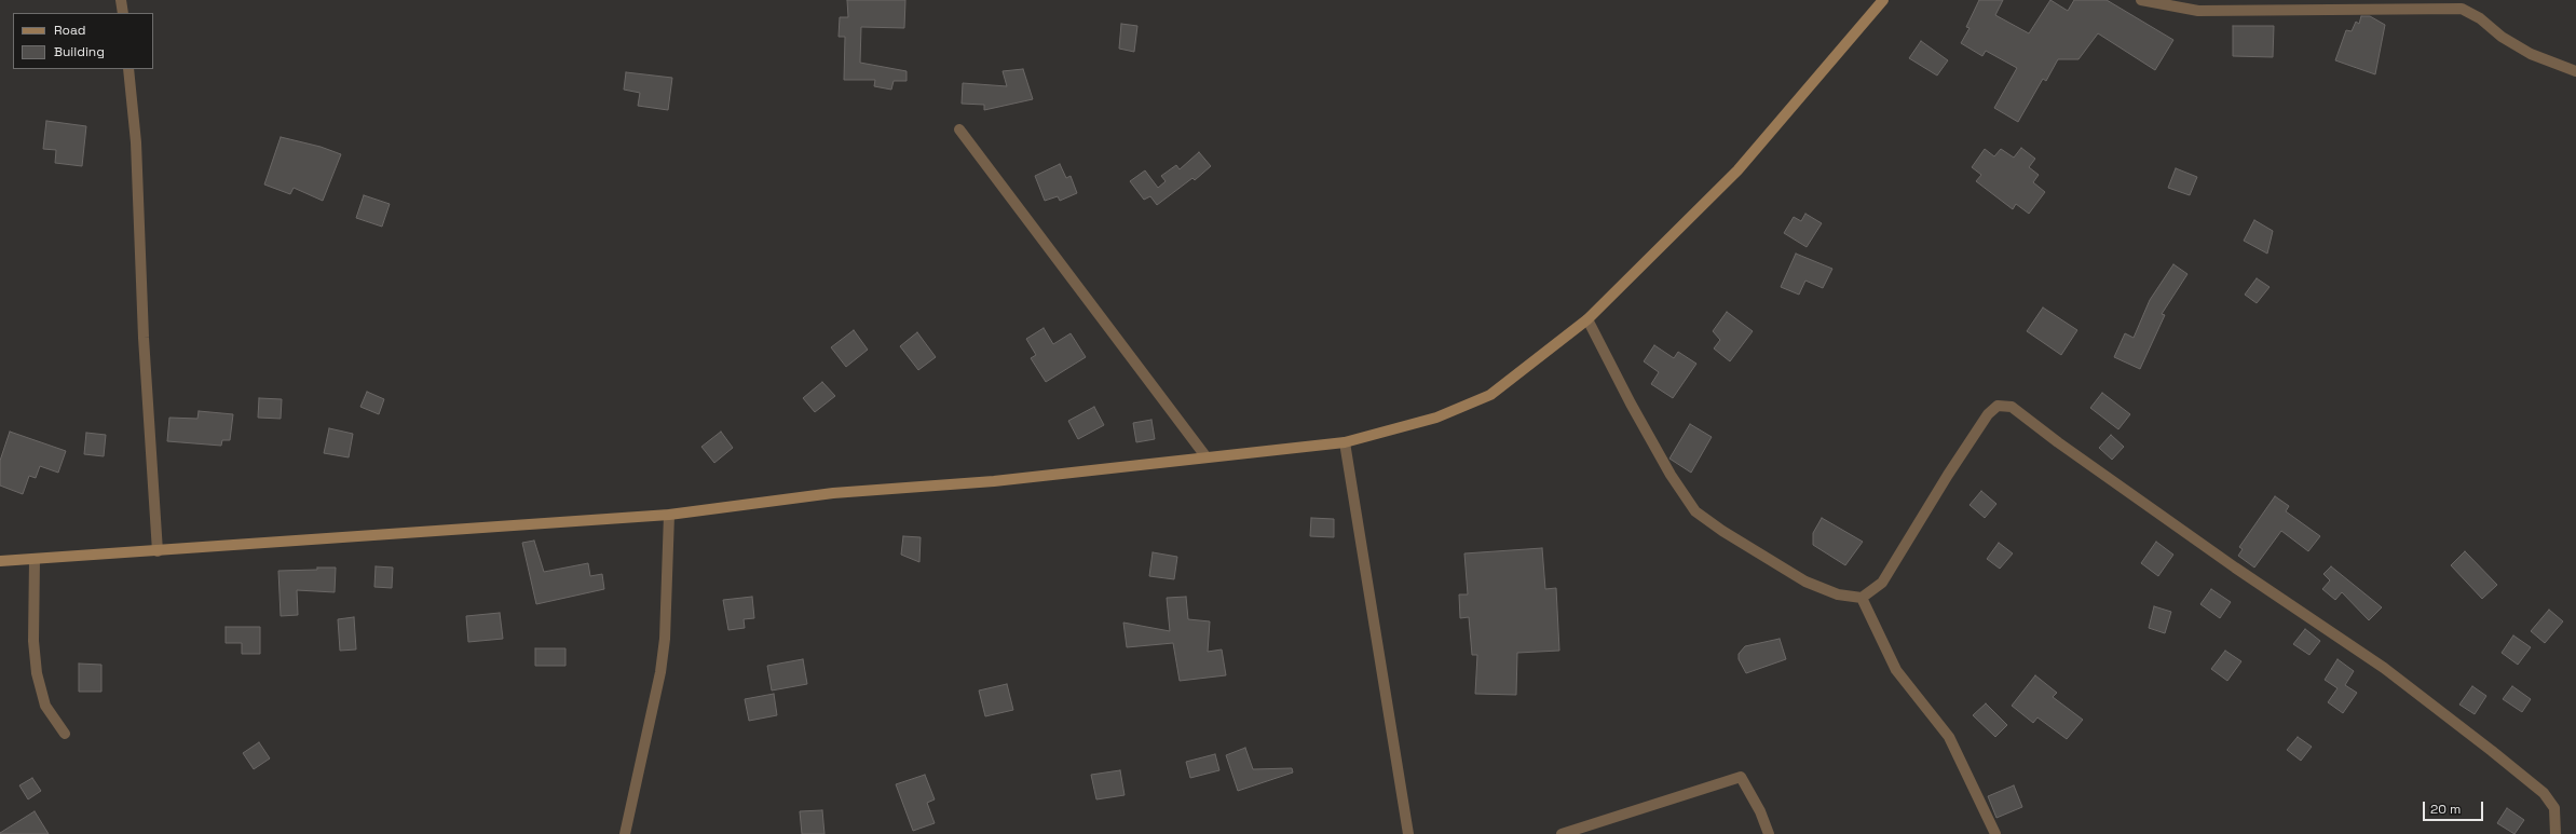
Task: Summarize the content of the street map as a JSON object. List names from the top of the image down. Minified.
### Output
{"legend":["Road","Building"],"scale_bar":"20 m"}
